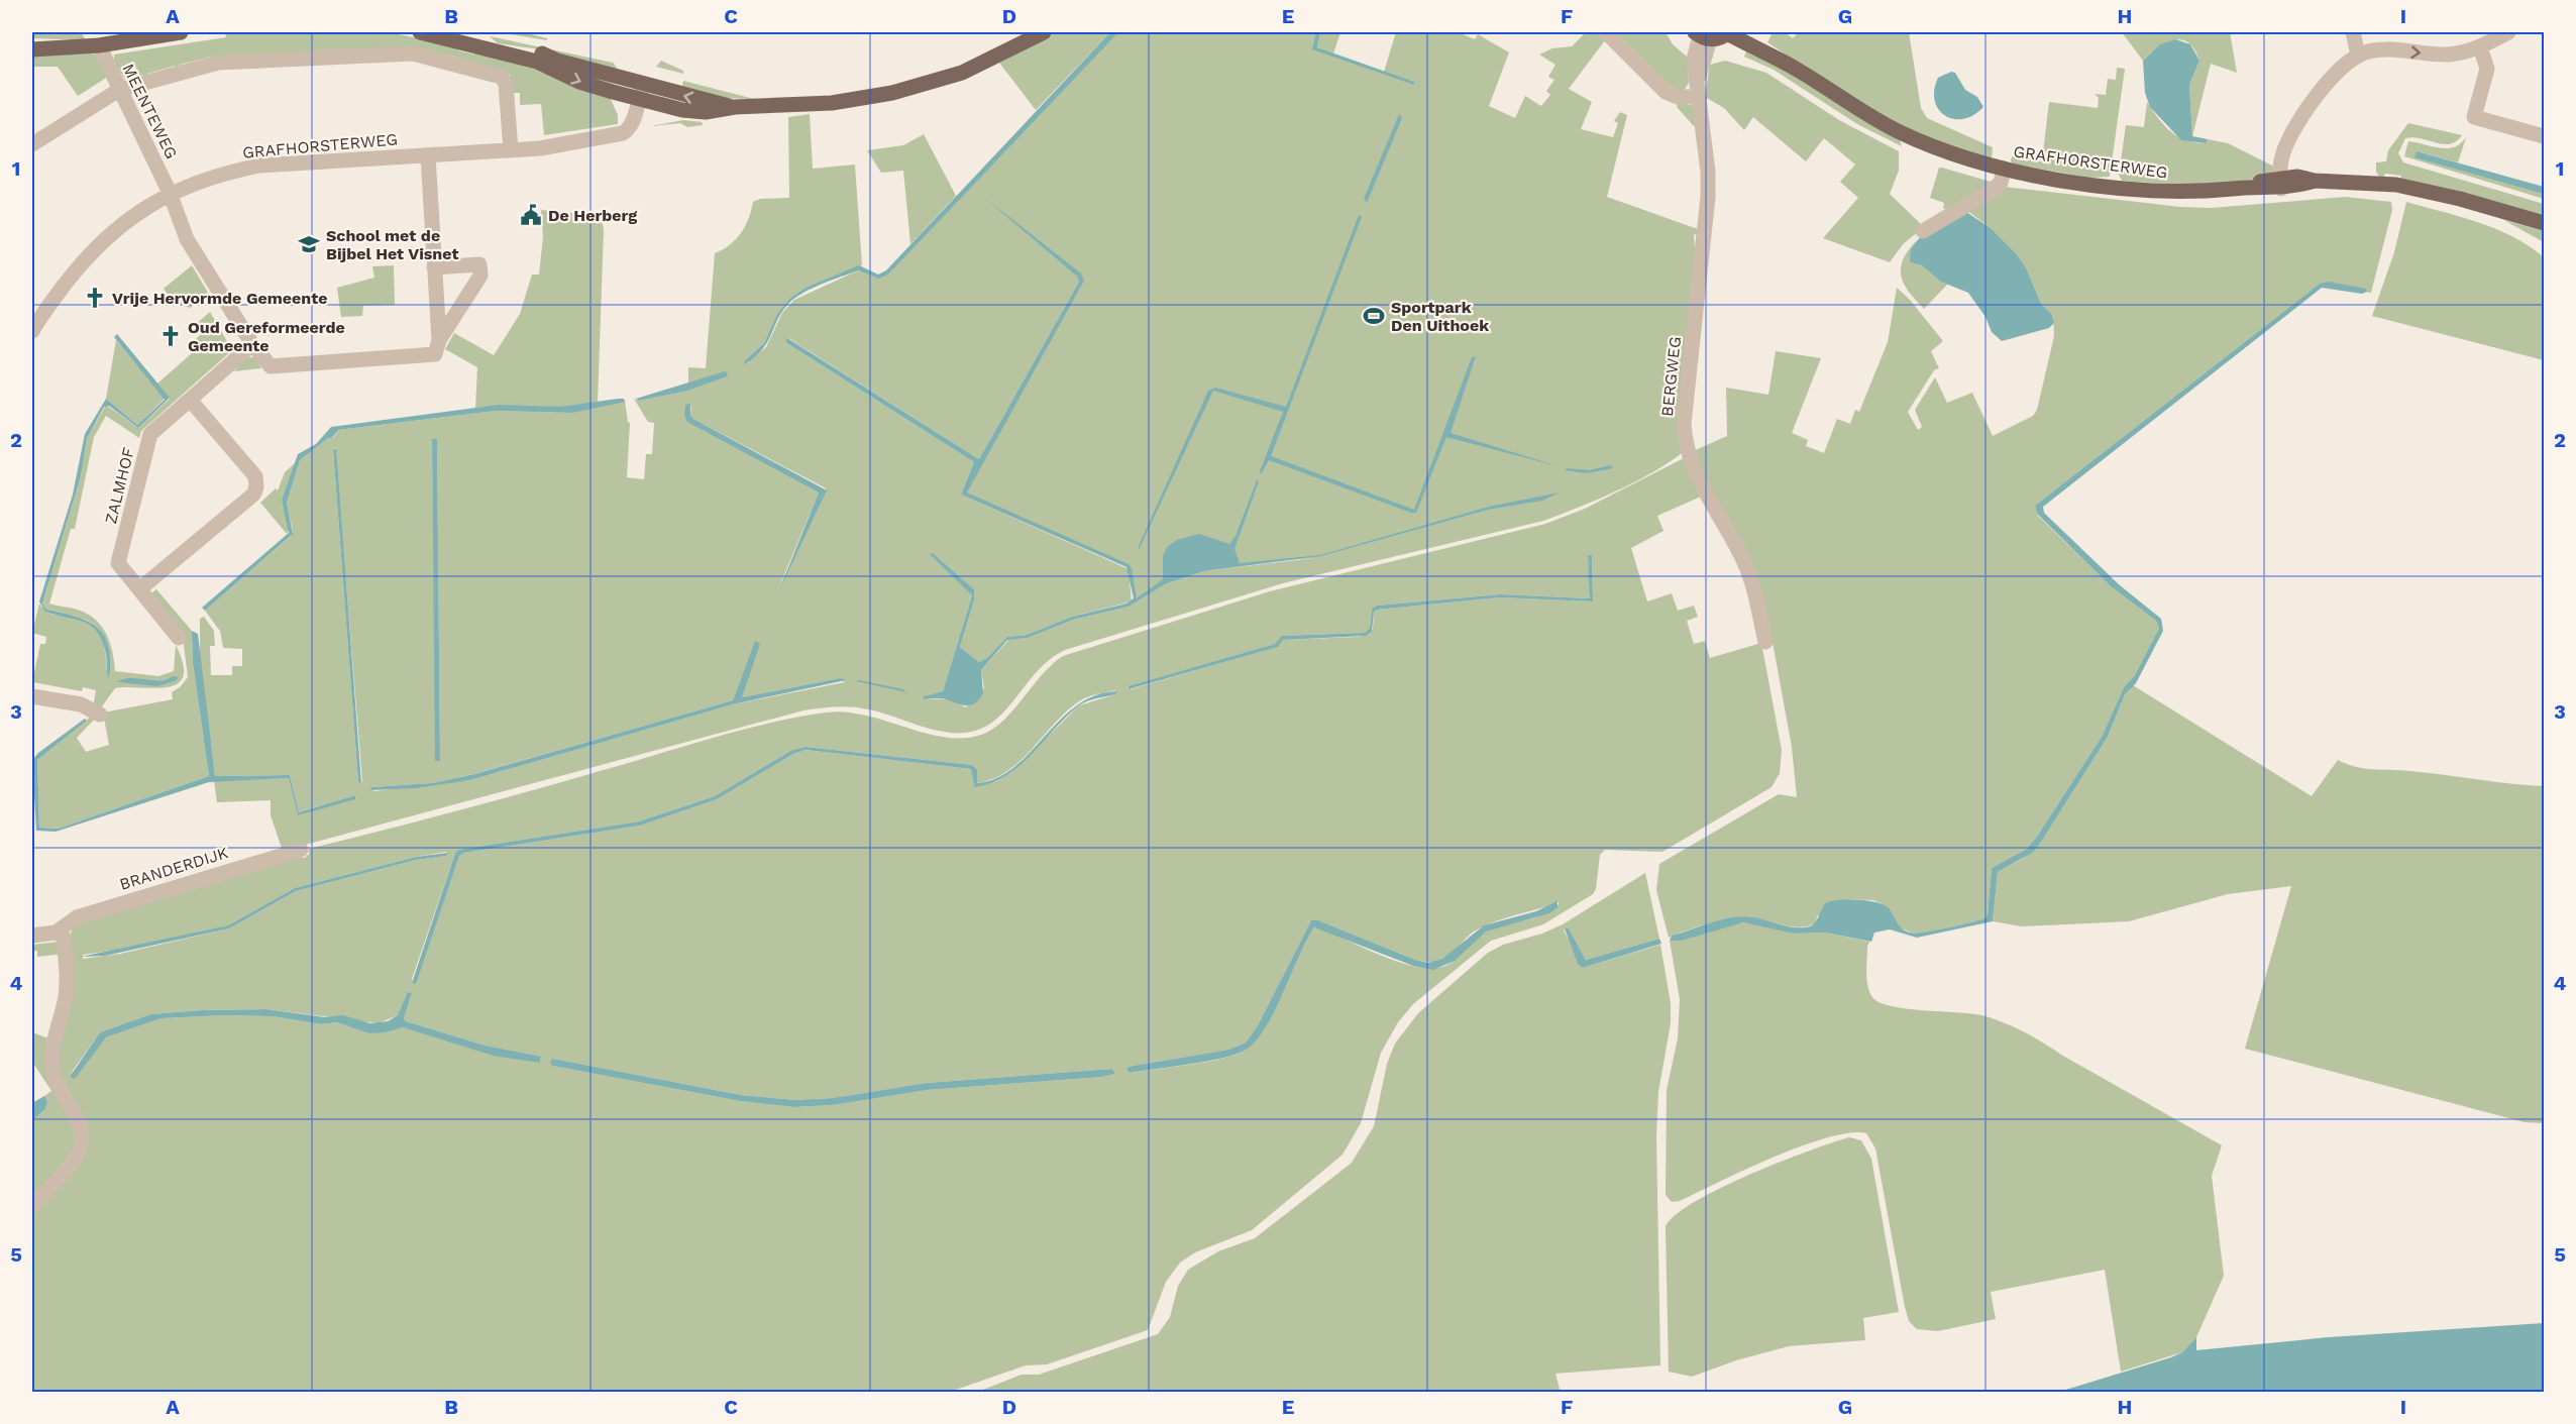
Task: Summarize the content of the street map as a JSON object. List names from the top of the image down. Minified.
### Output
{"streets":{"main road":["GRAFHORSTERWEG"],"street":["MEENTEWEG","BERGWEG","ZALMHOF","BRANDERDIJK"]},"crossings":[["MEENTEWEG","GRAFHORSTERWEG"]],"places":{"public building":["De Herberg"],"school or university":["School met de Bijbel Het Visnet"],"church":["Vrije Hervormde Gemeente","Oud Gereformeerde Gemeente"],"sports":["Sportpark Den Uithoek"]},"grid":{"columns":["A","B","C","D","E","F","G","H","I"],"rows":["1","2","3","4","5"]}}
